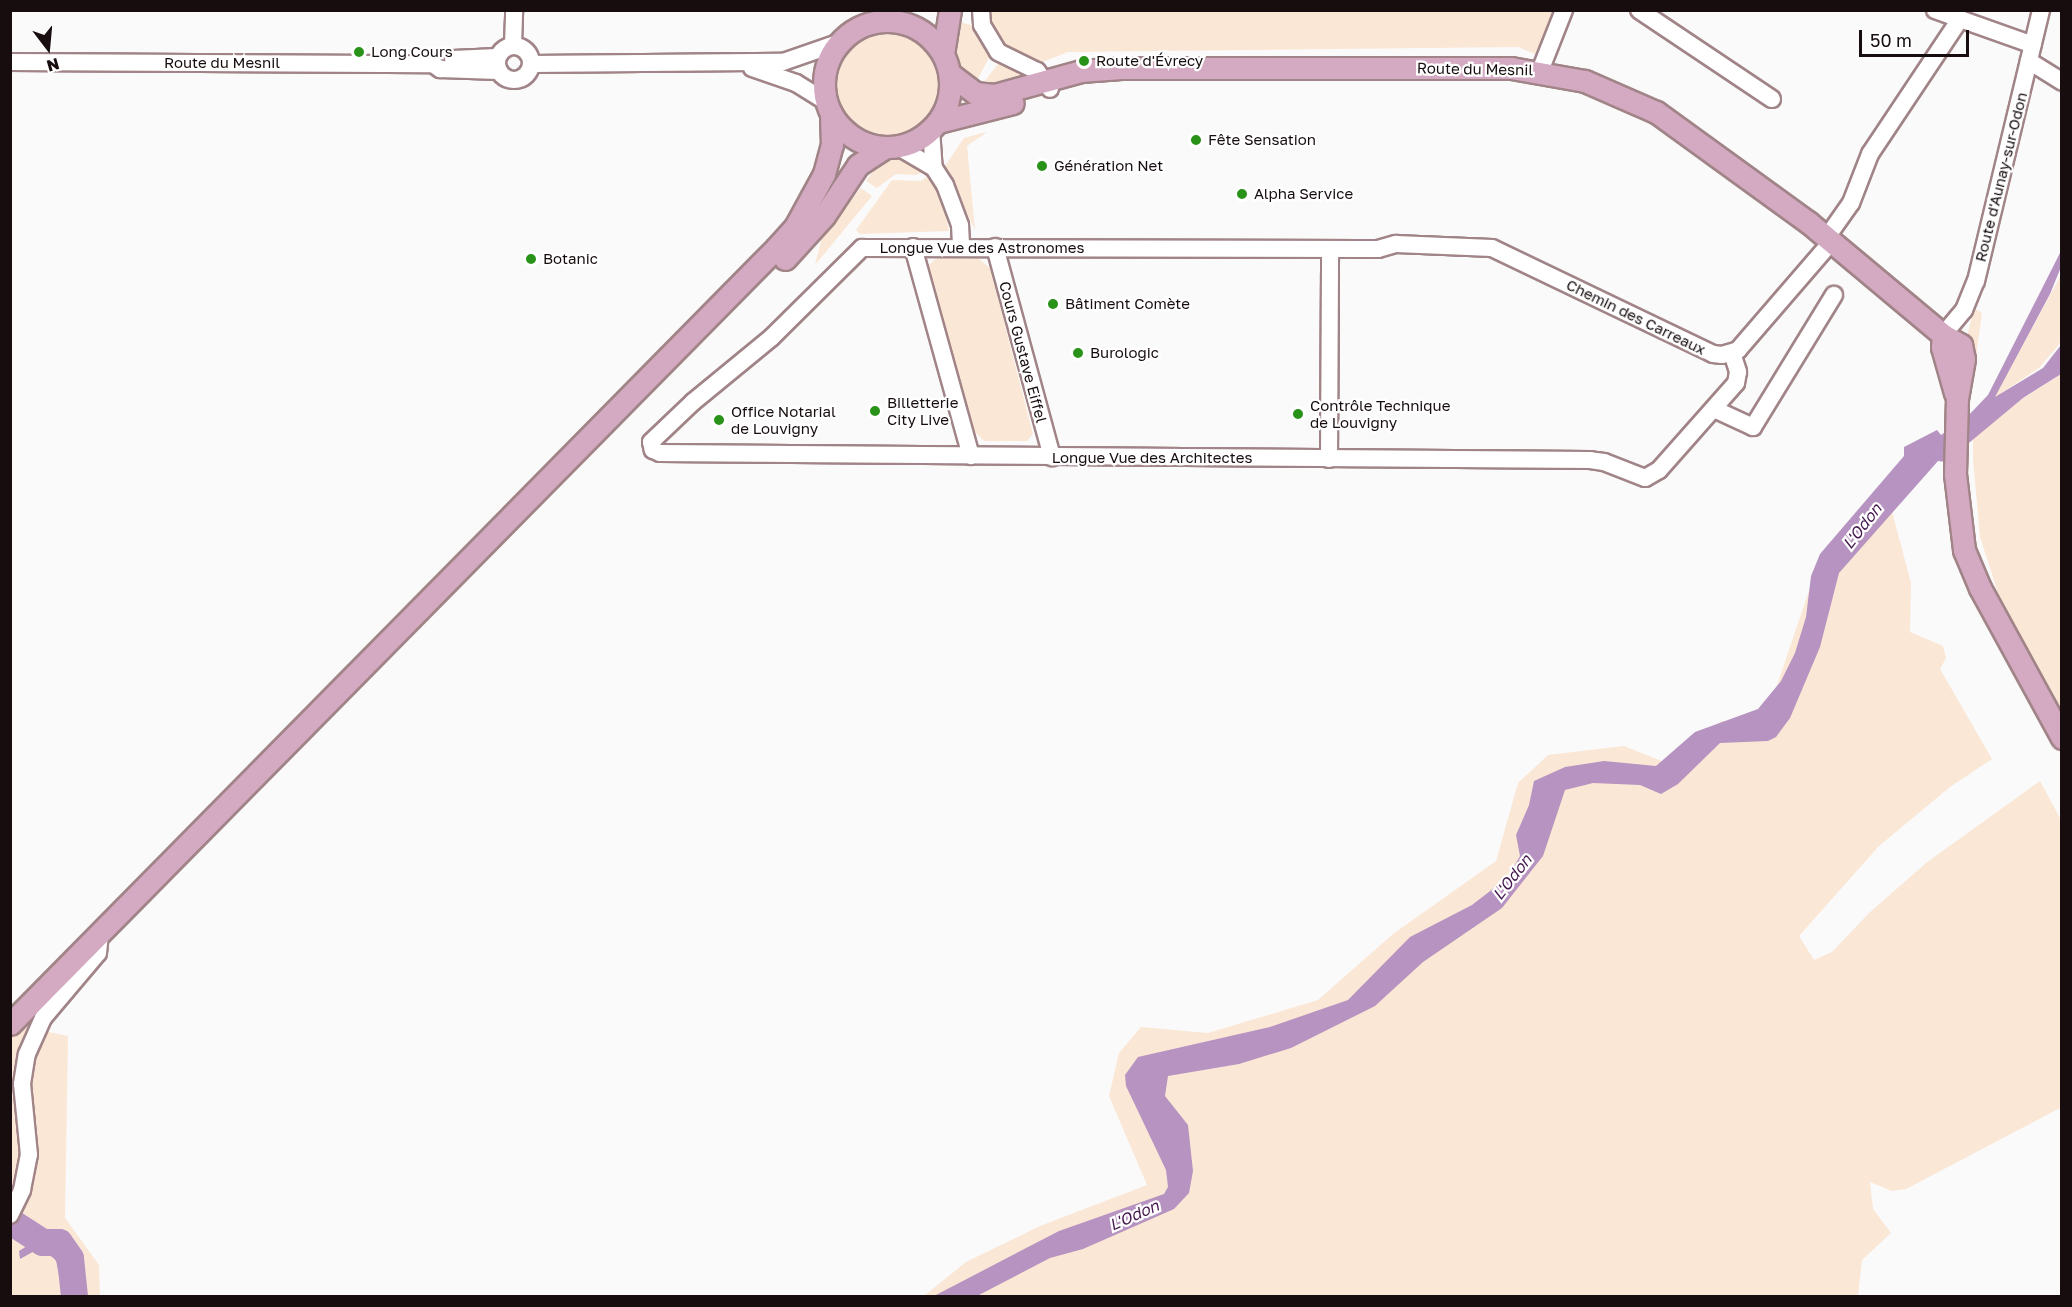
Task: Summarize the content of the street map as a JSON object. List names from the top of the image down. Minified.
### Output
{"streets":{"main road":["Route du Mesnil"],"street":["Route d'Aunay-sur-Odon","Longue Vue des Astronomes","Chemin des Carreaux","Cours Gustave Eiffel","Longue Vue des Architectes"]},"crossings":[["Route du Mesnil","Route d'Aunay-sur-Odon"],["Longue Vue des Astronomes","Chemin des Carreaux"],["Longue Vue des Astronomes","Cours Gustave Eiffel"],["Longue Vue des Astronomes","Longue Vue des Architectes"],["Cours Gustave Eiffel","Longue Vue des Architectes"]],"water":["L'Odon"],"places":["Long Cours","Route d'Évrecy","Fête Sensation","Génération Net","Alpha Service","Botanic","Bâtiment Comète","Burologic","Billetterie City Live","Contrôle Technique de Louvigny","Office Notarial de Louvigny"],"scale_bar":"50 m","north":"bottom"}
